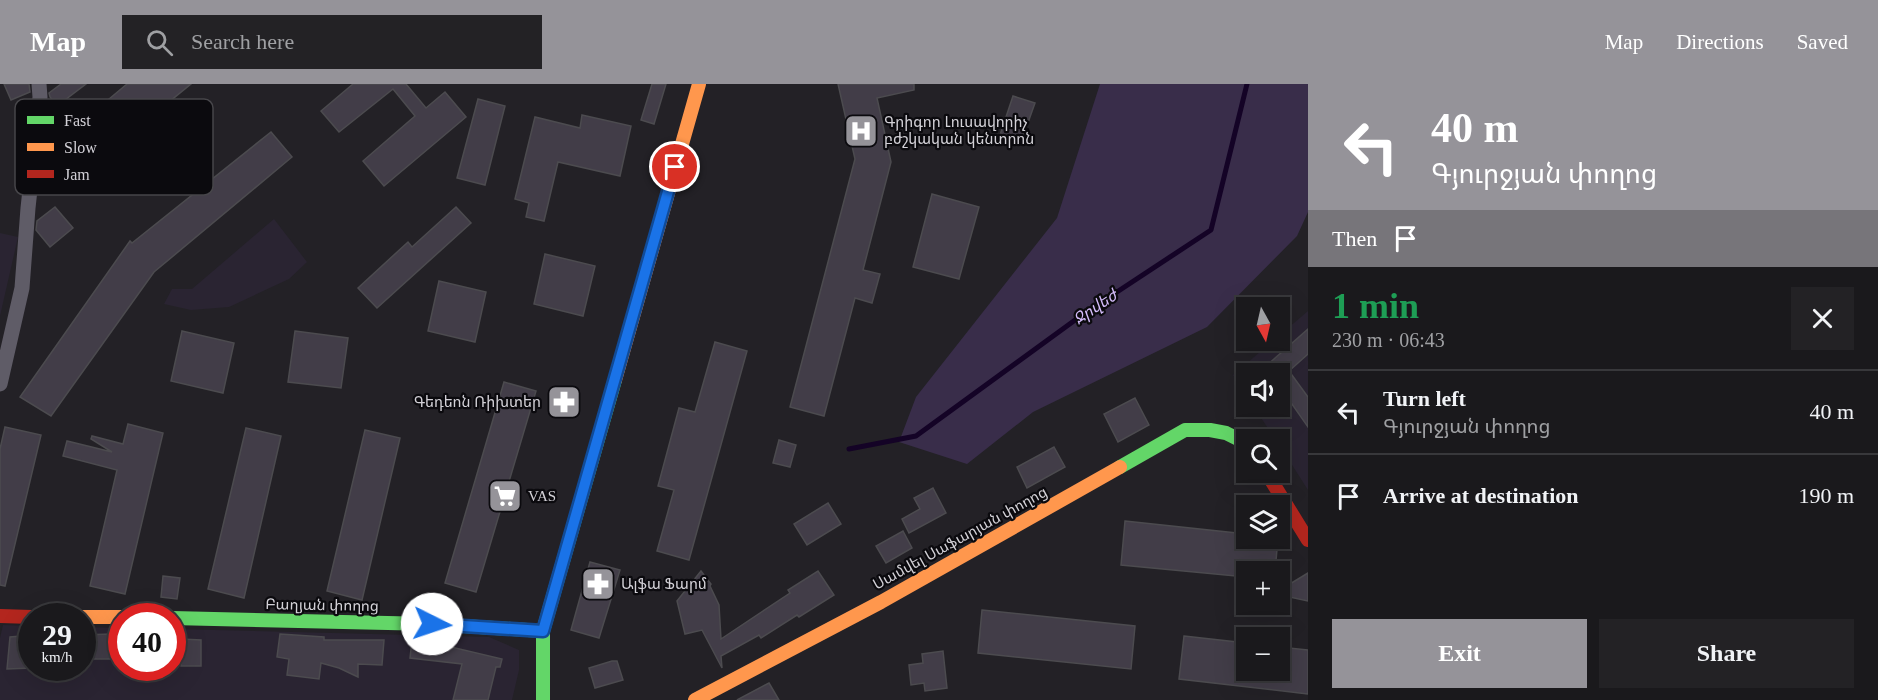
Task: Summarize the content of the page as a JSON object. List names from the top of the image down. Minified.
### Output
{"streets":{"street":["Սամվել Սաֆարյան փողոց","Բաղյան փողոց"]},"water":["Ջրվեժ"],"places":{"hospital":["Գրիգոր Լուսավորիչ բժշկական կենտրոն"],"pharmacy":["Գեդեոն Ռիխտեր","Ալֆա Ֆարմ"],"supermarket":["VAS"]},"legend":["Fast","Slow","Jam"],"north":"bottom","page":{"header":"Map","search":"Search here","nav":["Map","Directions","Saved"],"turn":["40 m","Գյուրջյան փողոց"],"then":"Then","heading":["1 min","230 m · 06:43"],"map_buttons":["+","−"],"list":[{"name":"Turn left","note":"Գյուրջյան փողոց","value":"40 m"},{"name":"Arrive at destination","value":"190 m"}],"speed":"29 km/h","limit":"40","buttons":["Exit","Share"]}}
